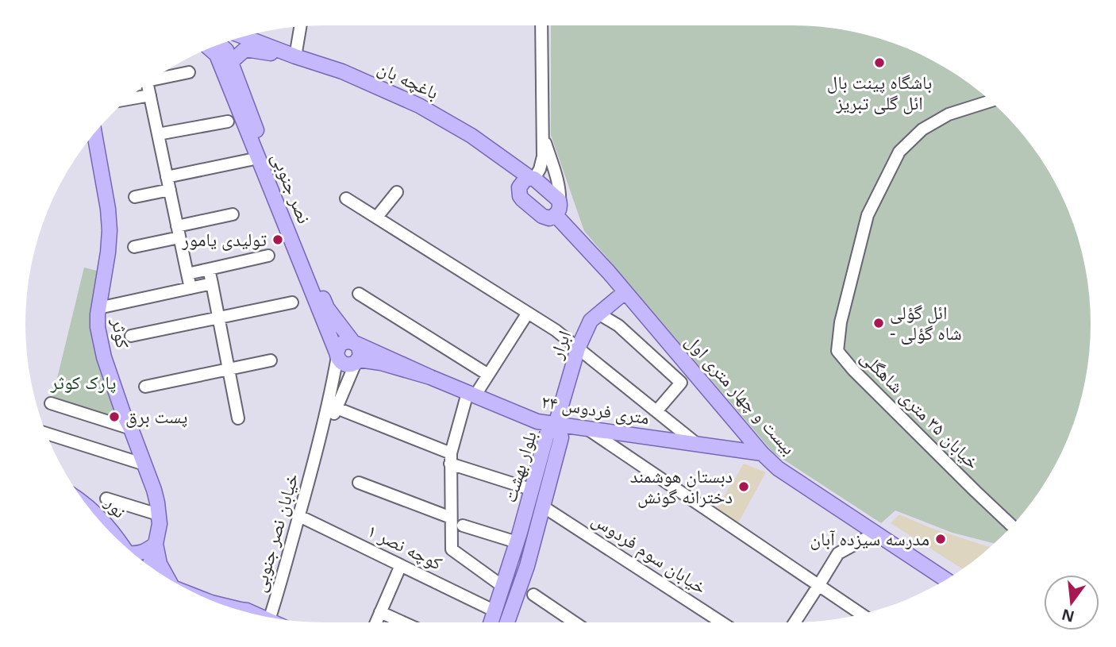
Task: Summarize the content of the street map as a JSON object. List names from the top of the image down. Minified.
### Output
{"streets":{"main road":["باغچه بان","نصر جنوبی","کوثر","ابرار","بیست و چهار متری اول","۲۴ متری فردوس","بلوار بهشت","نور"],"street":["خیابان ۳۵ متری شاهگلی","خیابان نصر جنوبی","کوچه نصر ۱","خیابان سوم فردوس"]},"crossings":[["باغچه بان","بیست و چهار متری اول"],["نصر جنوبی","۲۴ متری فردوس"],["نصر جنوبی","خیابان نصر جنوبی"],["ابرار","بیست و چهار متری اول"],["ابرار","۲۴ متری فردوس"],["ابرار","بلوار بهشت"],["بیست و چهار متری اول","۲۴ متری فردوس"],["۲۴ متری فردوس","بلوار بهشت"],["۲۴ متری فردوس","خیابان نصر جنوبی"],["بلوار بهشت","کوچه نصر ۱"],["بلوار بهشت","خیابان سوم فردوس"],["خیابان نصر جنوبی","کوچه نصر ۱"]],"parks":["پارک کوثر"],"places":["باشگاه پینت بال ائل گلی تبریز","تولیدی یامور","ائل گؤلی - شاه گؤلی","پست برق","دبستان هوشمند دخترانه گونش","مدرسه سیزده آبان"],"north":"bottom"}
